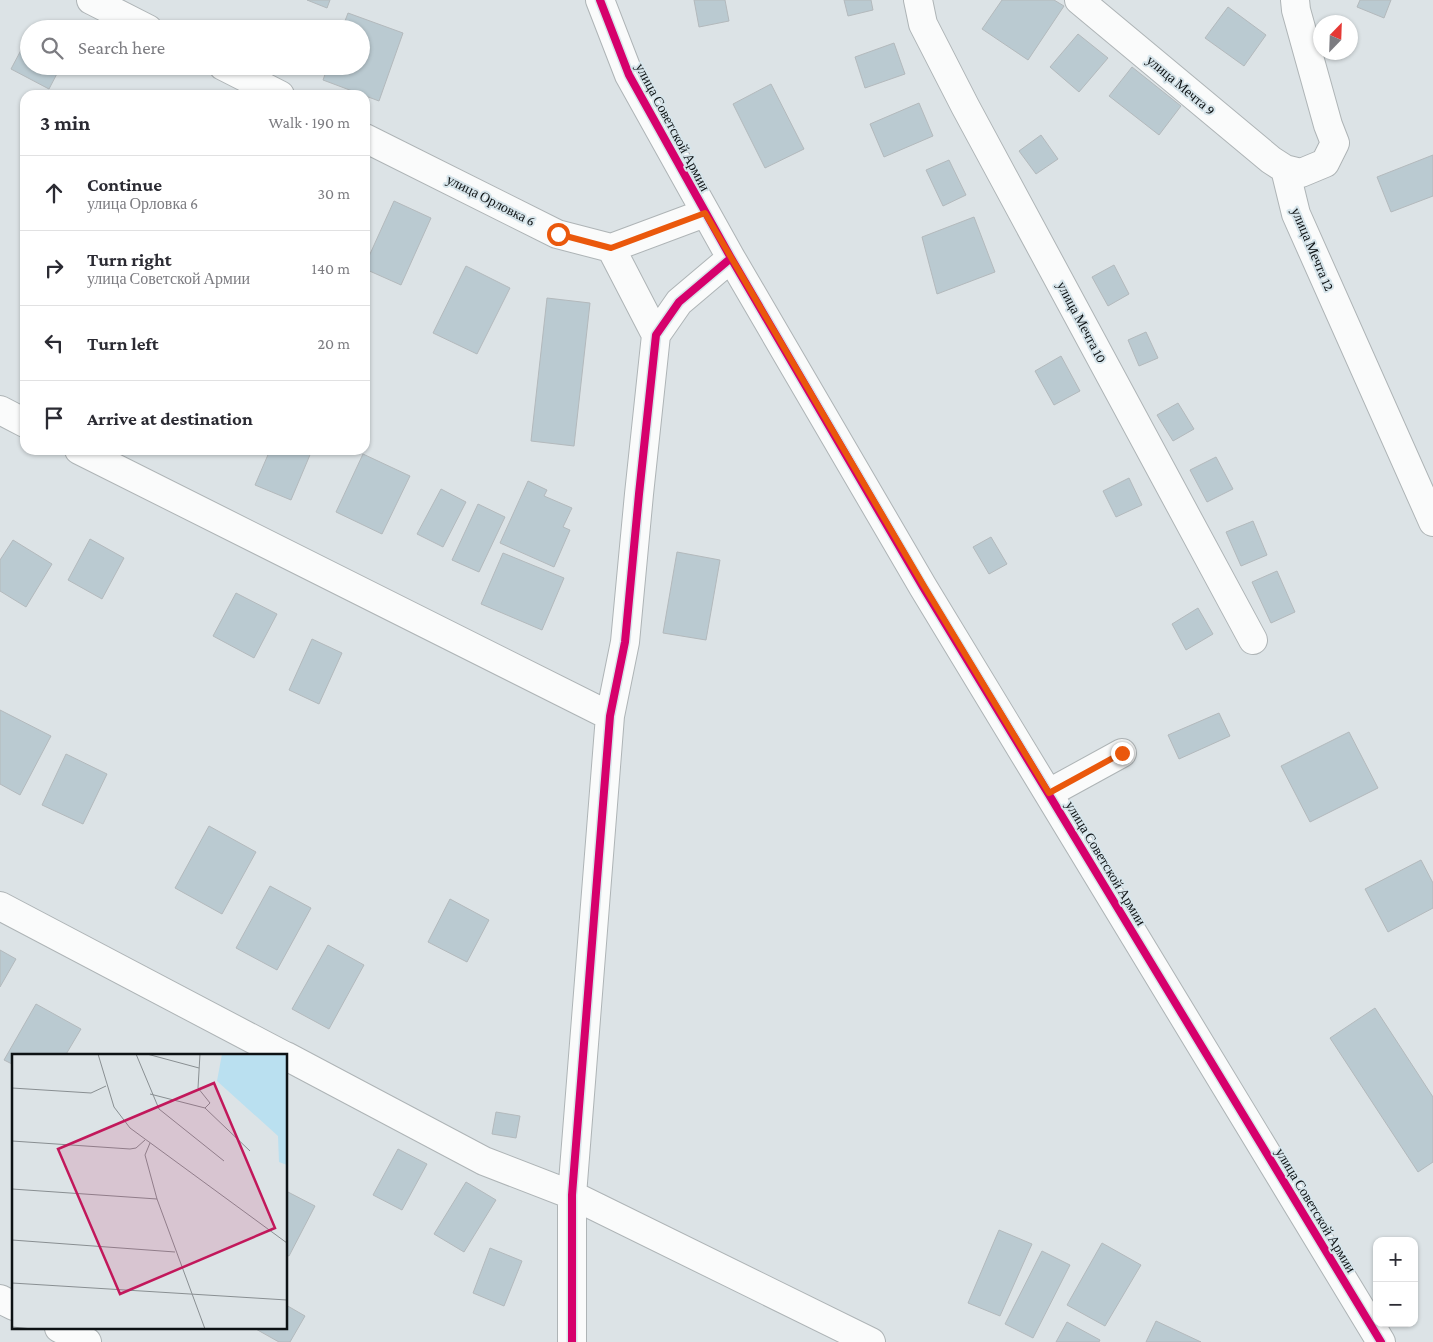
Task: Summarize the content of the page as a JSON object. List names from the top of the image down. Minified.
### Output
{"streets":{"street":["улица Мечта 9","улица Советской Армии","улица Орловка 6","улица Мечта 12","улица Мечта 10"]},"crossings":[["улица Мечта 9","улица Мечта 12"]],"north":"top right","page":{"search":"Search here","heading":["3 min","Walk · 190 m"],"list":[["Continue","улица Орловка 6","30 m"],["Turn right","улица Советской Армии","140 m"],["Turn left","20 m"],"Arrive at destination"],"map_buttons":["+","−"]}}
